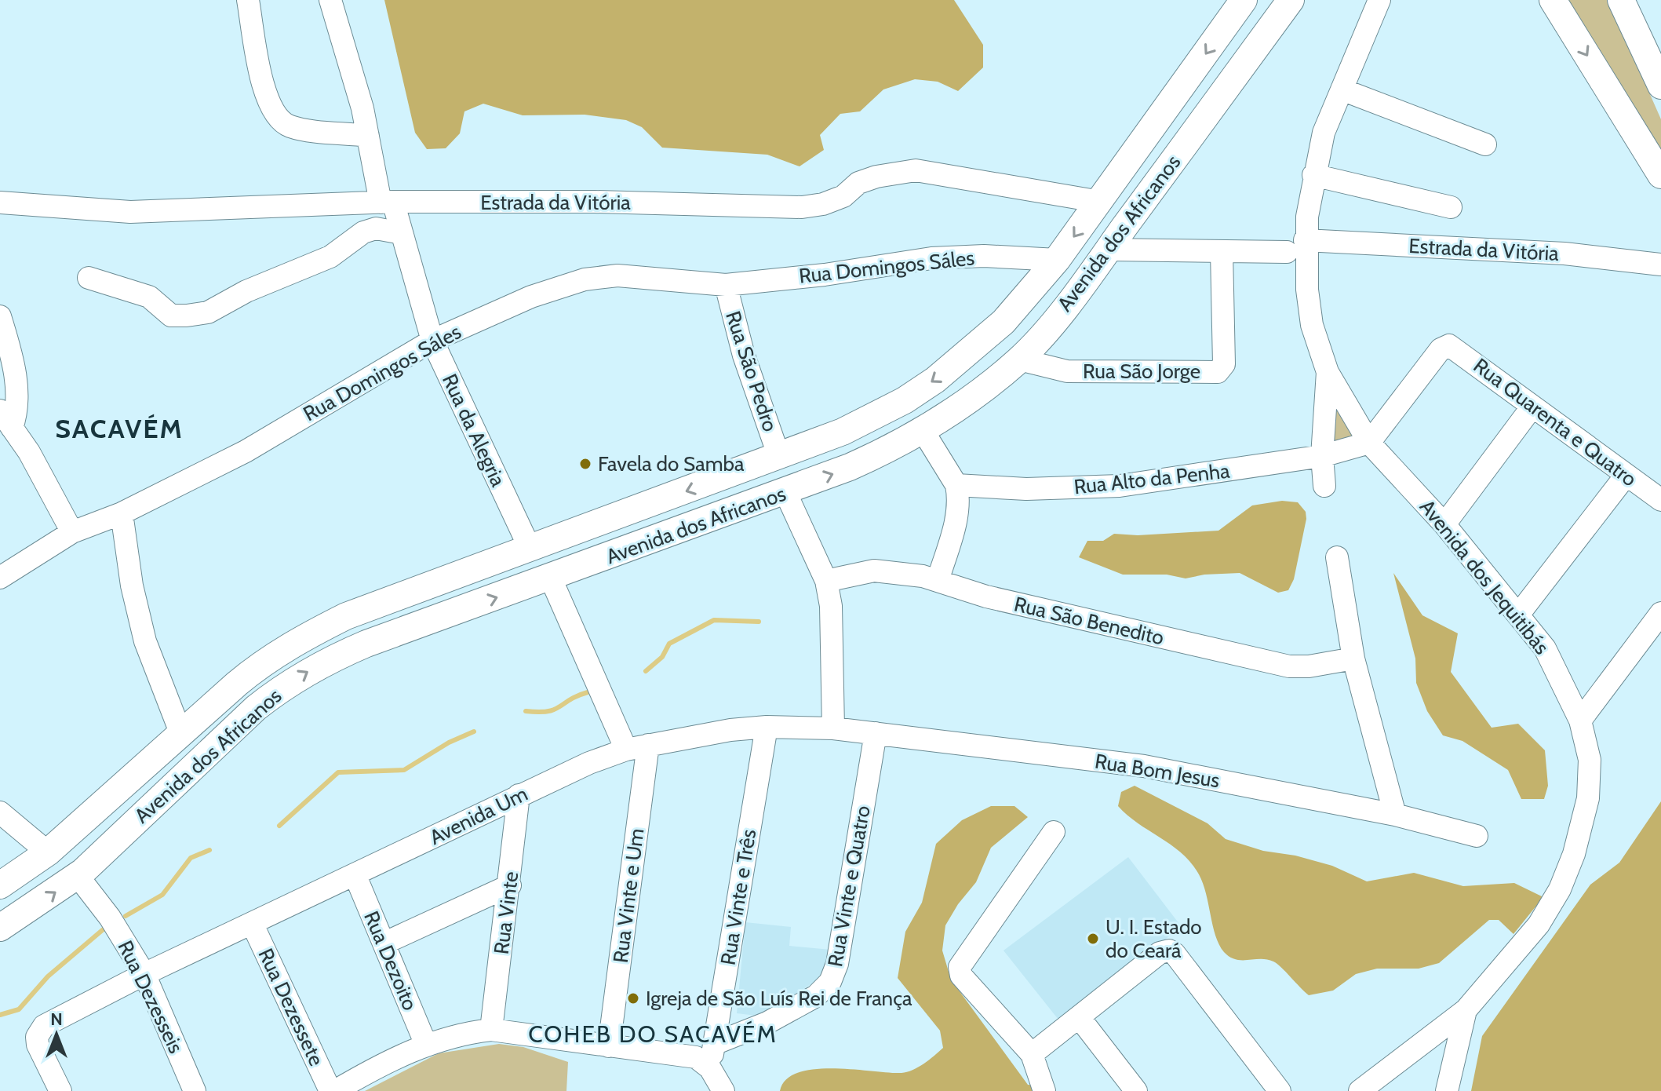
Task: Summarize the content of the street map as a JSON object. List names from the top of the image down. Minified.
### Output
{"streets":{"main road":["Avenida dos Africanos"],"street":["Estrada da Vitória","Rua Domingos Sáles","Rua São Pedro","Rua São Jorge","Rua Quarenta e Quatro","Rua da Alegria","Rua Alto da Penha","Avenida dos Jequitibás","Rua São Benedito","Rua Bom Jesus","Avenida Um","Rua Vinte e Quatro","Rua Vinte e Um","Rua Vinte e Três","Rua Vinte","Rua Dezoito","Rua Dezesseis","Rua Dezessete"]},"crossings":[["Estrada da Vitória","Avenida dos Africanos"],["Estrada da Vitória","Rua São Jorge"],["Estrada da Vitória","Rua da Alegria"],["Avenida dos Africanos","Rua Domingos Sáles"],["Avenida dos Africanos","Rua São Pedro"],["Avenida dos Africanos","Rua São Jorge"],["Avenida dos Africanos","Rua da Alegria"],["Avenida dos Africanos","Rua Dezesseis"],["Rua Domingos Sáles","Rua São Pedro"],["Rua Domingos Sáles","Rua da Alegria"],["Rua Quarenta e Quatro","Rua Alto da Penha"],["Rua Quarenta e Quatro","Avenida dos Jequitibás"],["Rua Alto da Penha","Avenida dos Jequitibás"],["Rua Bom Jesus","Avenida Um"],["Rua Bom Jesus","Rua Vinte e Quatro"],["Avenida Um","Rua Vinte e Um"],["Avenida Um","Rua Vinte e Três"],["Avenida Um","Rua Vinte"],["Avenida Um","Rua Dezoito"],["Avenida Um","Rua Dezesseis"],["Avenida Um","Rua Dezessete"],["Rua Vinte e Quatro","Rua Vinte e Três"]],"districts":["SACAVÉM","COHEB DO SACAVÉM"],"places":["Favela do Samba","U. I. Estado do Ceará","Igreja de São Luís Rei de França"],"north":"top"}
